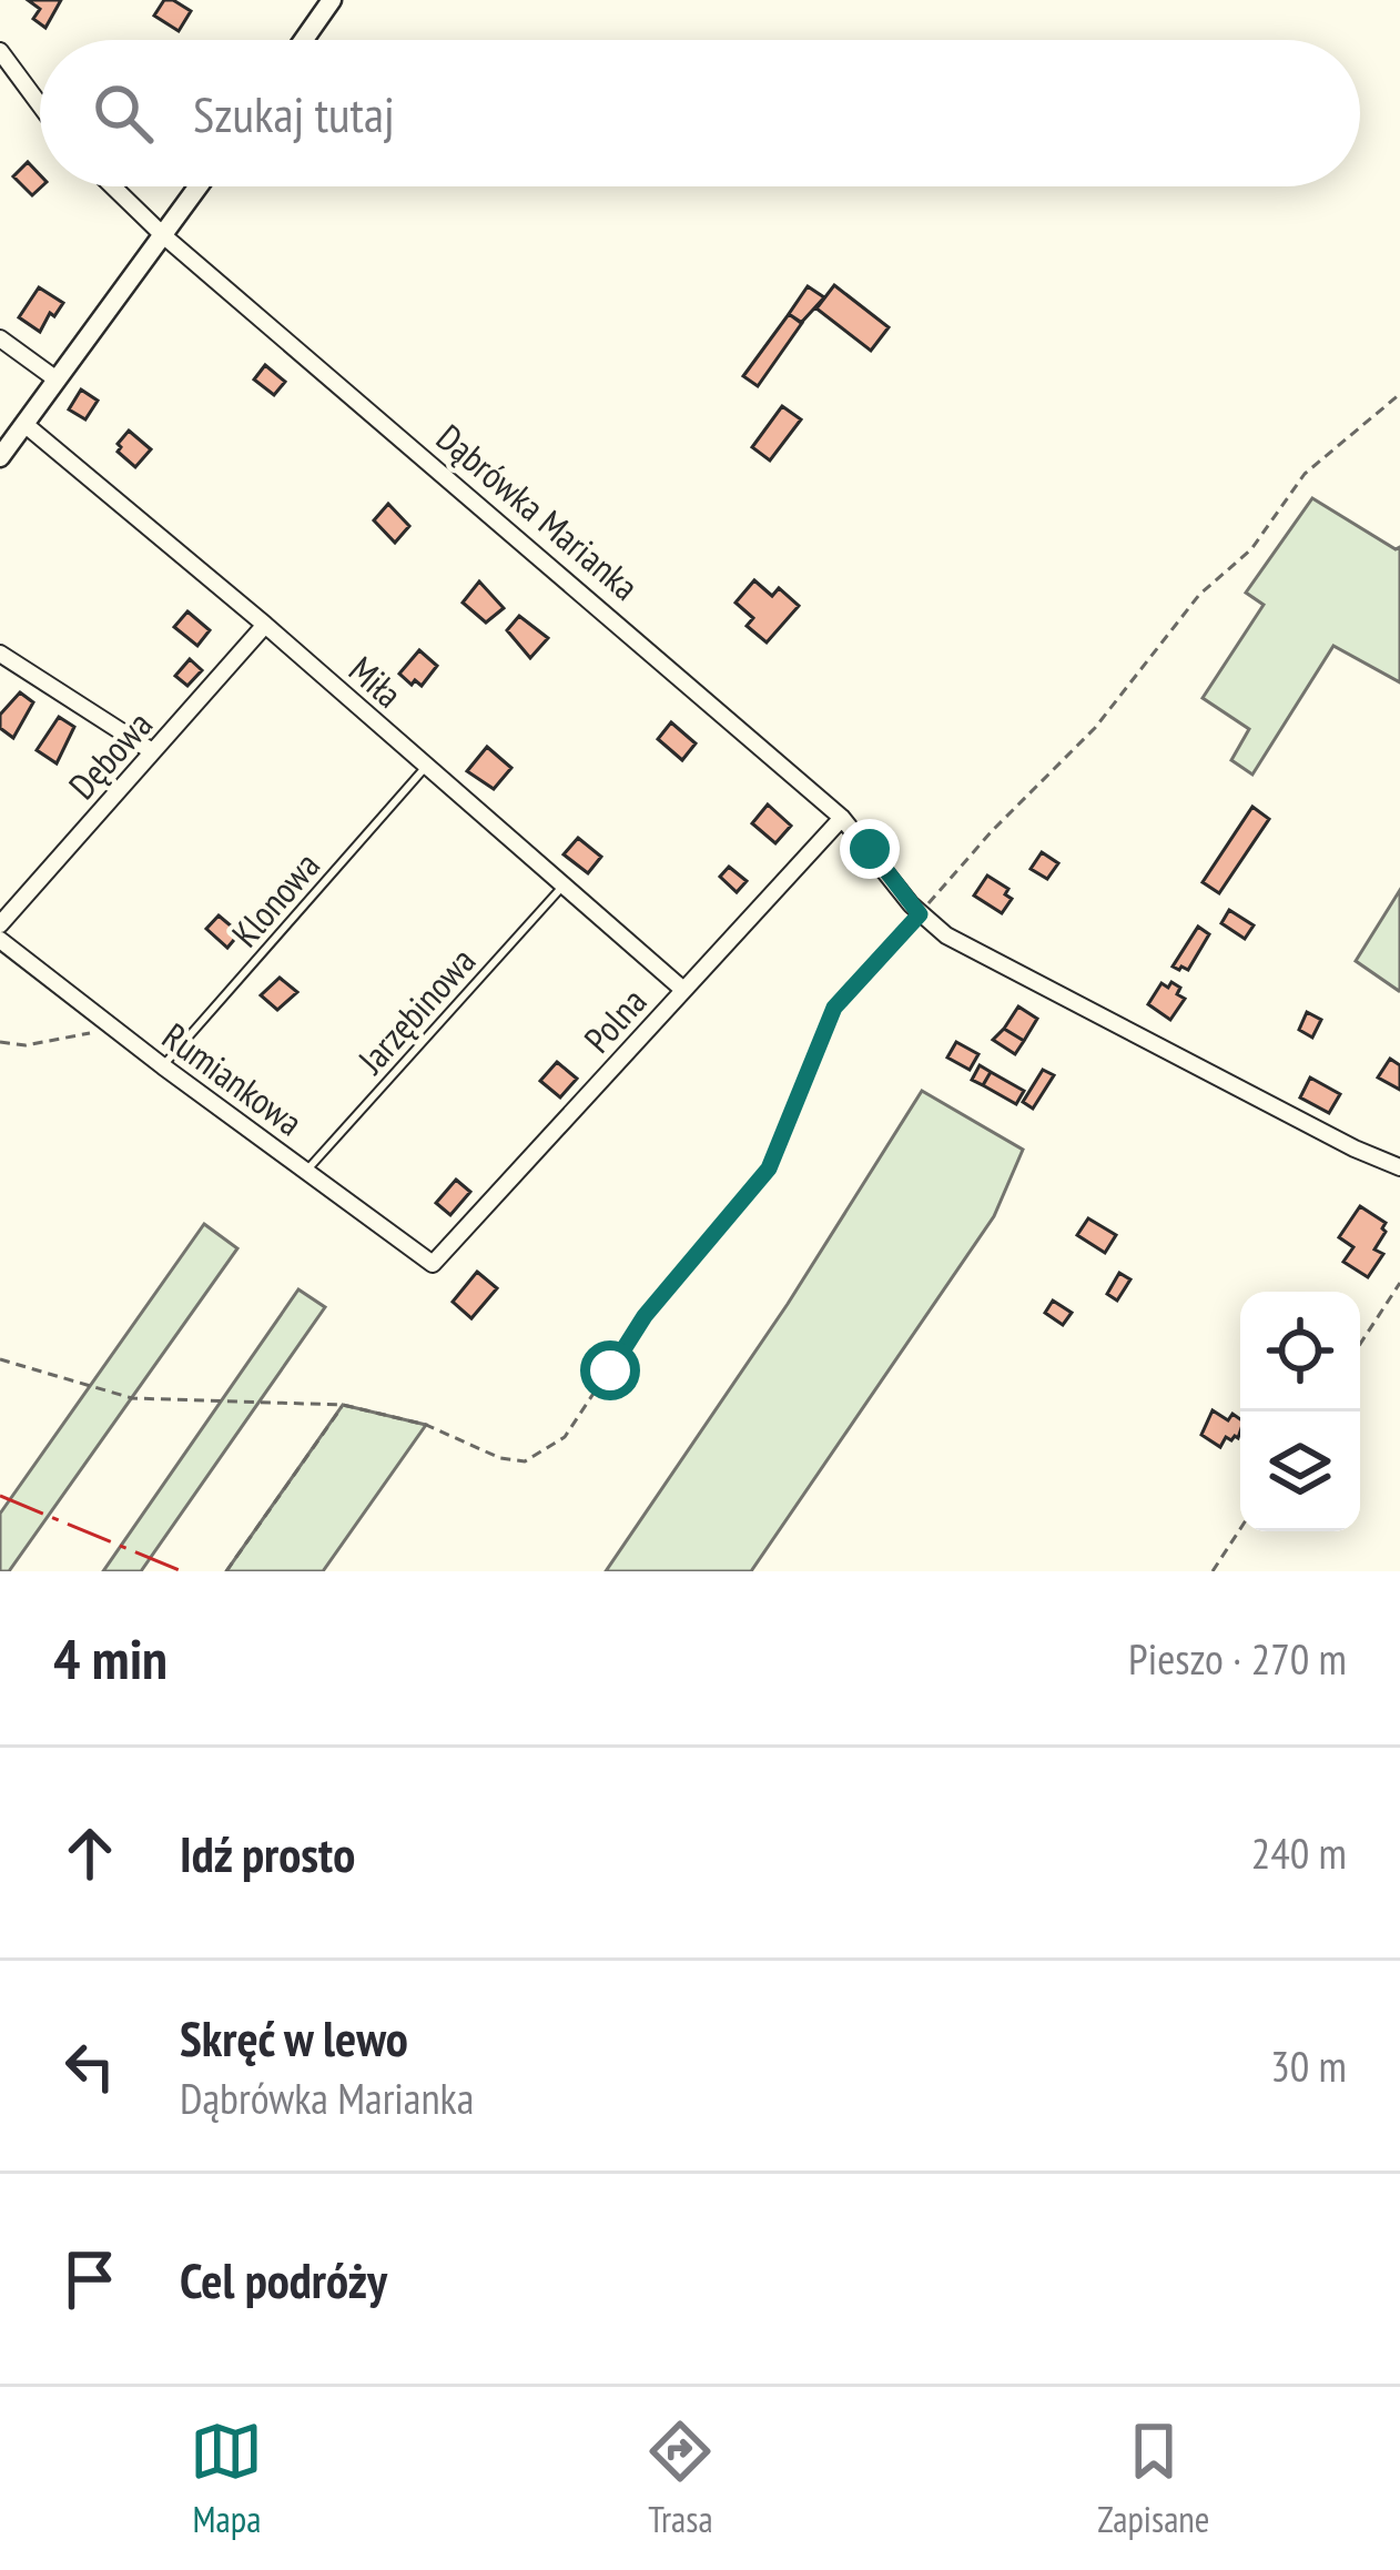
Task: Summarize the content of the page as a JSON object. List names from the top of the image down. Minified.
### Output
{"streets":{"street":["Dąbrówka Marianka","Miła","Dębowa","Polna","Rumiankowa"],"lane":["Klonowa","Jarzębinowa"]},"crossings":[["Dąbrówka Marianka","Polna"],["Miła","Dębowa"],["Miła","Klonowa"],["Miła","Jarzębinowa"],["Miła","Polna"],["Klonowa","Rumiankowa"],["Jarzębinowa","Rumiankowa"],["Polna","Rumiankowa"]],"page":{"search":"Szukaj tutaj","heading":["4 min","Pieszo · 270 m"],"list":[["Idź prosto","240 m"],["Skręć w lewo","Dąbrówka Marianka","30 m"],"Cel podróży"],"nav":["Mapa","Trasa","Zapisane"]}}
